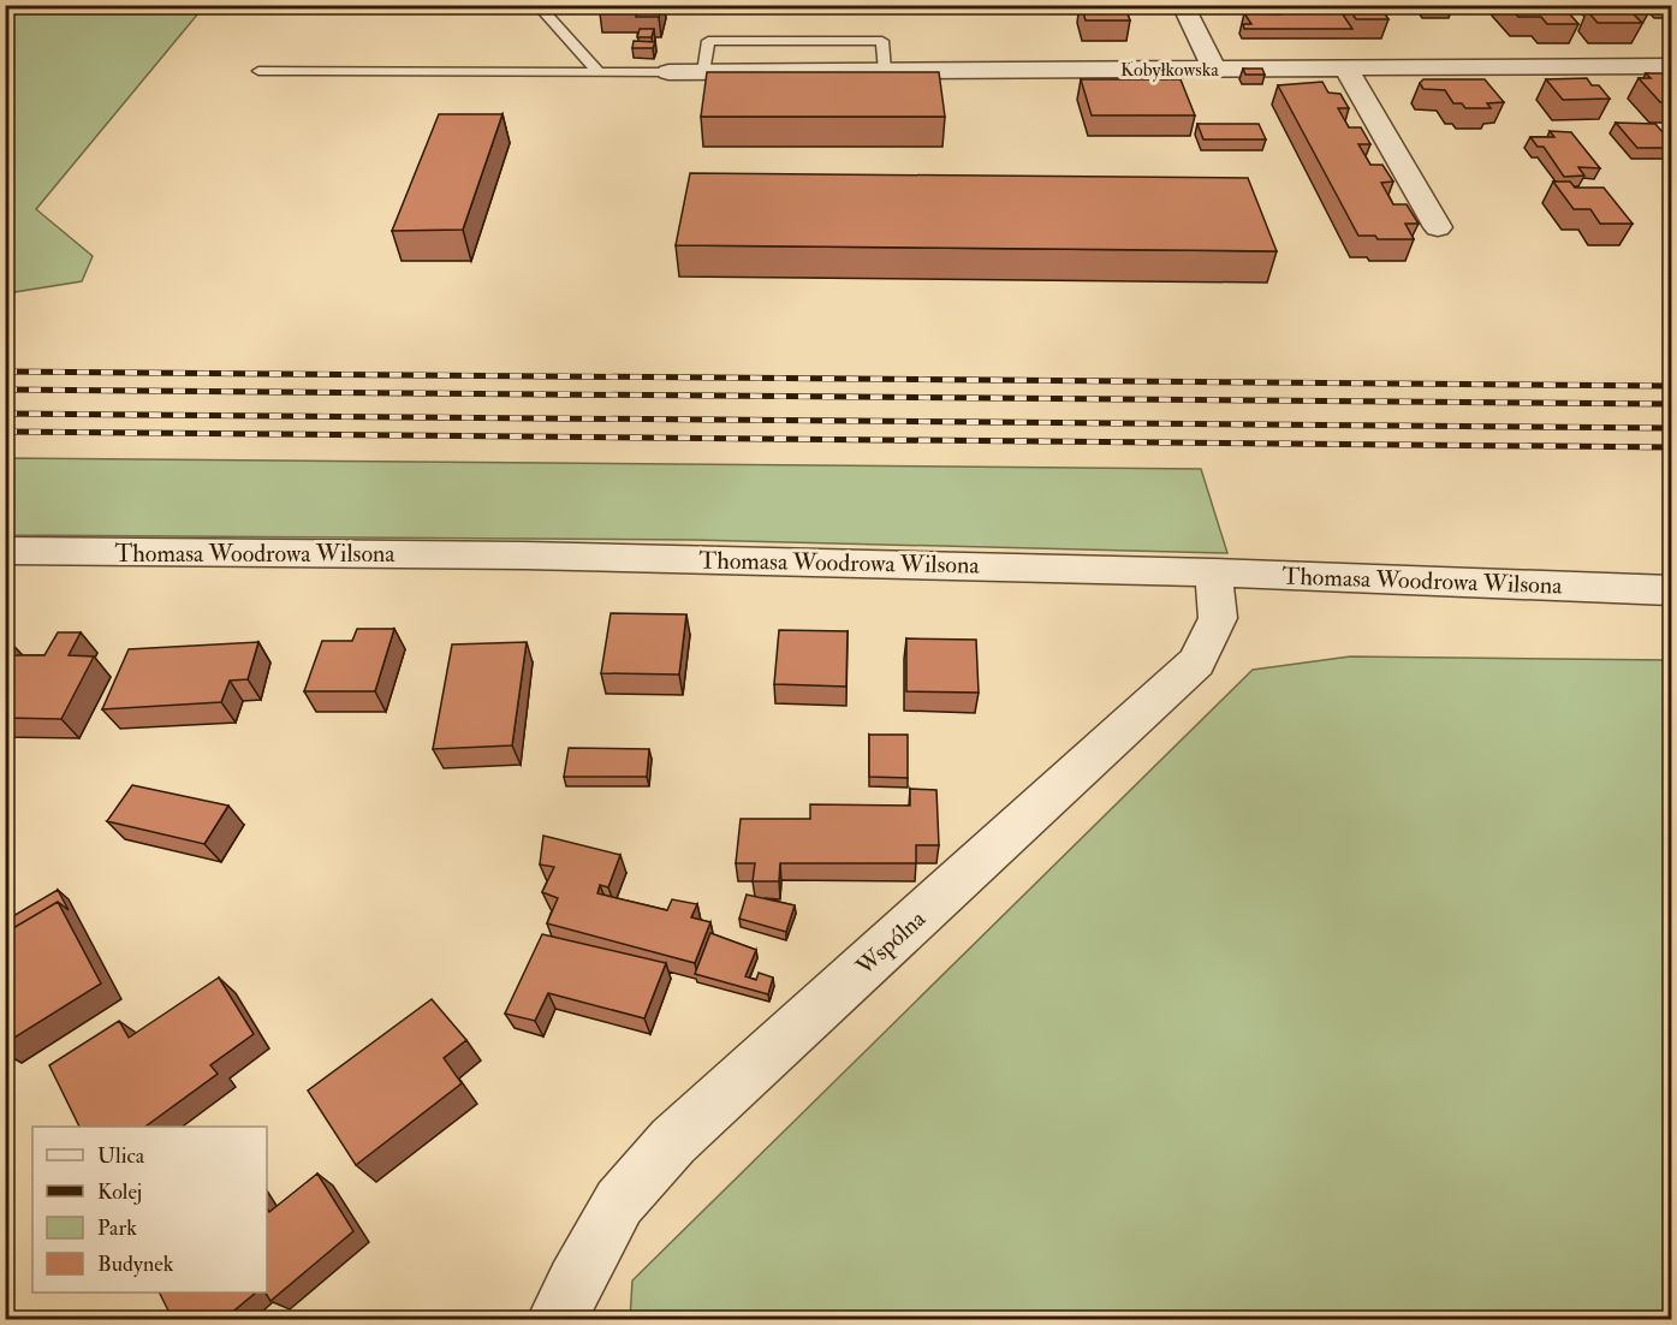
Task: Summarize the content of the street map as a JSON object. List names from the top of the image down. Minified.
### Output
{"streets":{"street":["Kobyłkowska","Thomasa Woodrowa Wilsona","Wspólna"]},"crossings":[["Thomasa Woodrowa Wilsona","Wspólna"]],"legend":["Ulica","Kolej","Park","Budynek"]}
